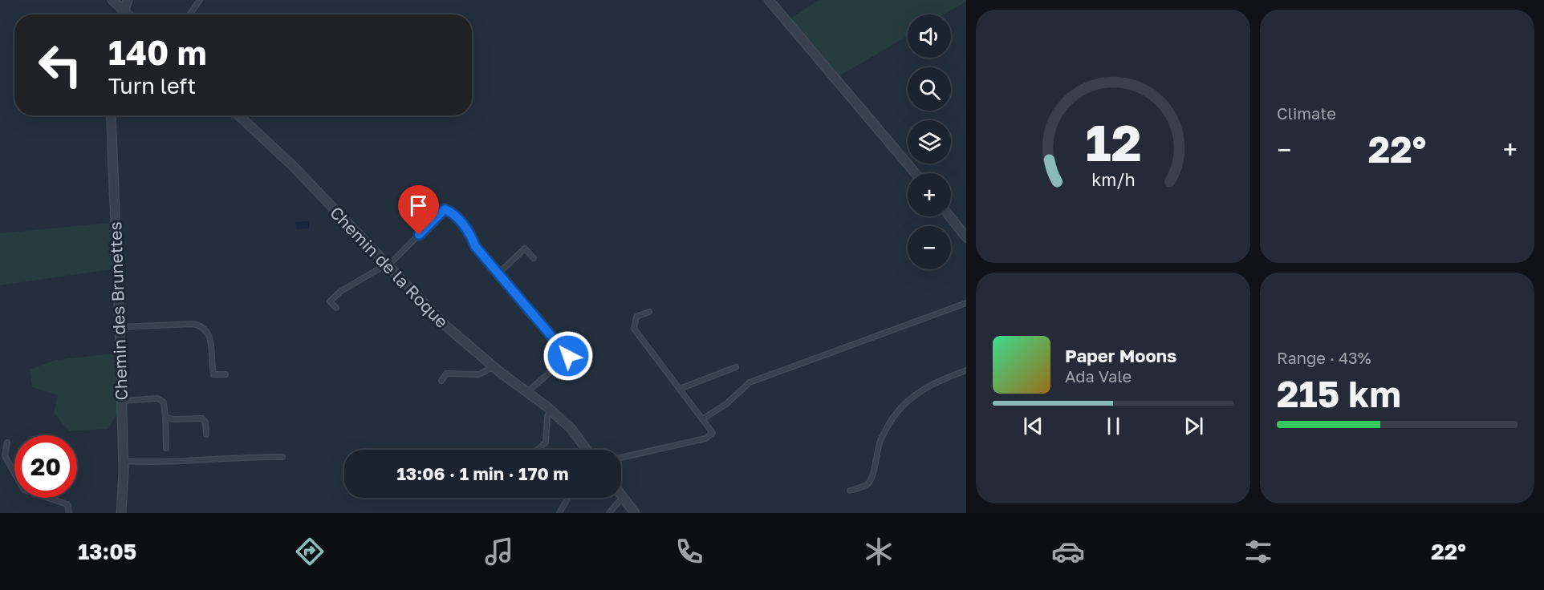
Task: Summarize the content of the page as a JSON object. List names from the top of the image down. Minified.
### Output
{"streets":{"street":["Chemin de la Roque","Chemin des Brunettes"]},"page":{"tile":["Climate",["Range · 43%","215 km"]],"map_buttons":["+","−"],"turn":["140 m","Turn left"],"heat":["−","22°","+"],"song":["Paper Moons","Ada Vale"],"limit":"20","trip":"13:06 · 1 min · 170 m","tabs":["13:05","22°"],"gauge":["12","km/h"]}}
